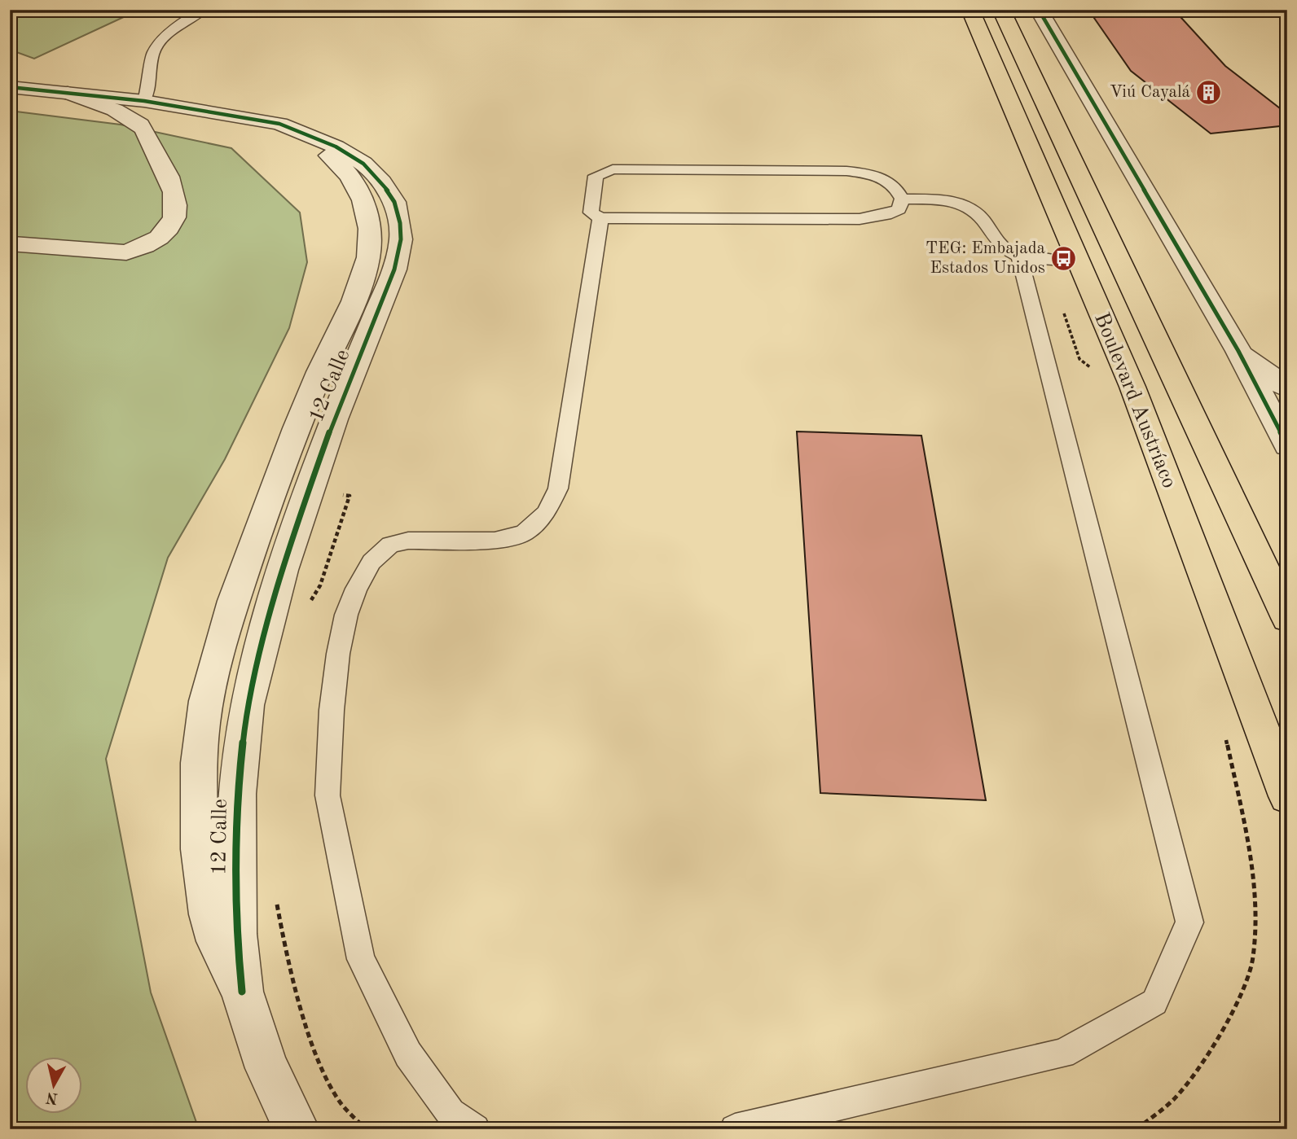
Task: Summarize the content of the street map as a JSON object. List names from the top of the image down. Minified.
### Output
{"streets":{"main road":["Boulevard Austríaco"],"street":["12 Calle"]},"places":{"building":["Viú Cayalá"],"bus stop":["TEG: Embajada Estados Unidos"]},"north":"bottom"}
